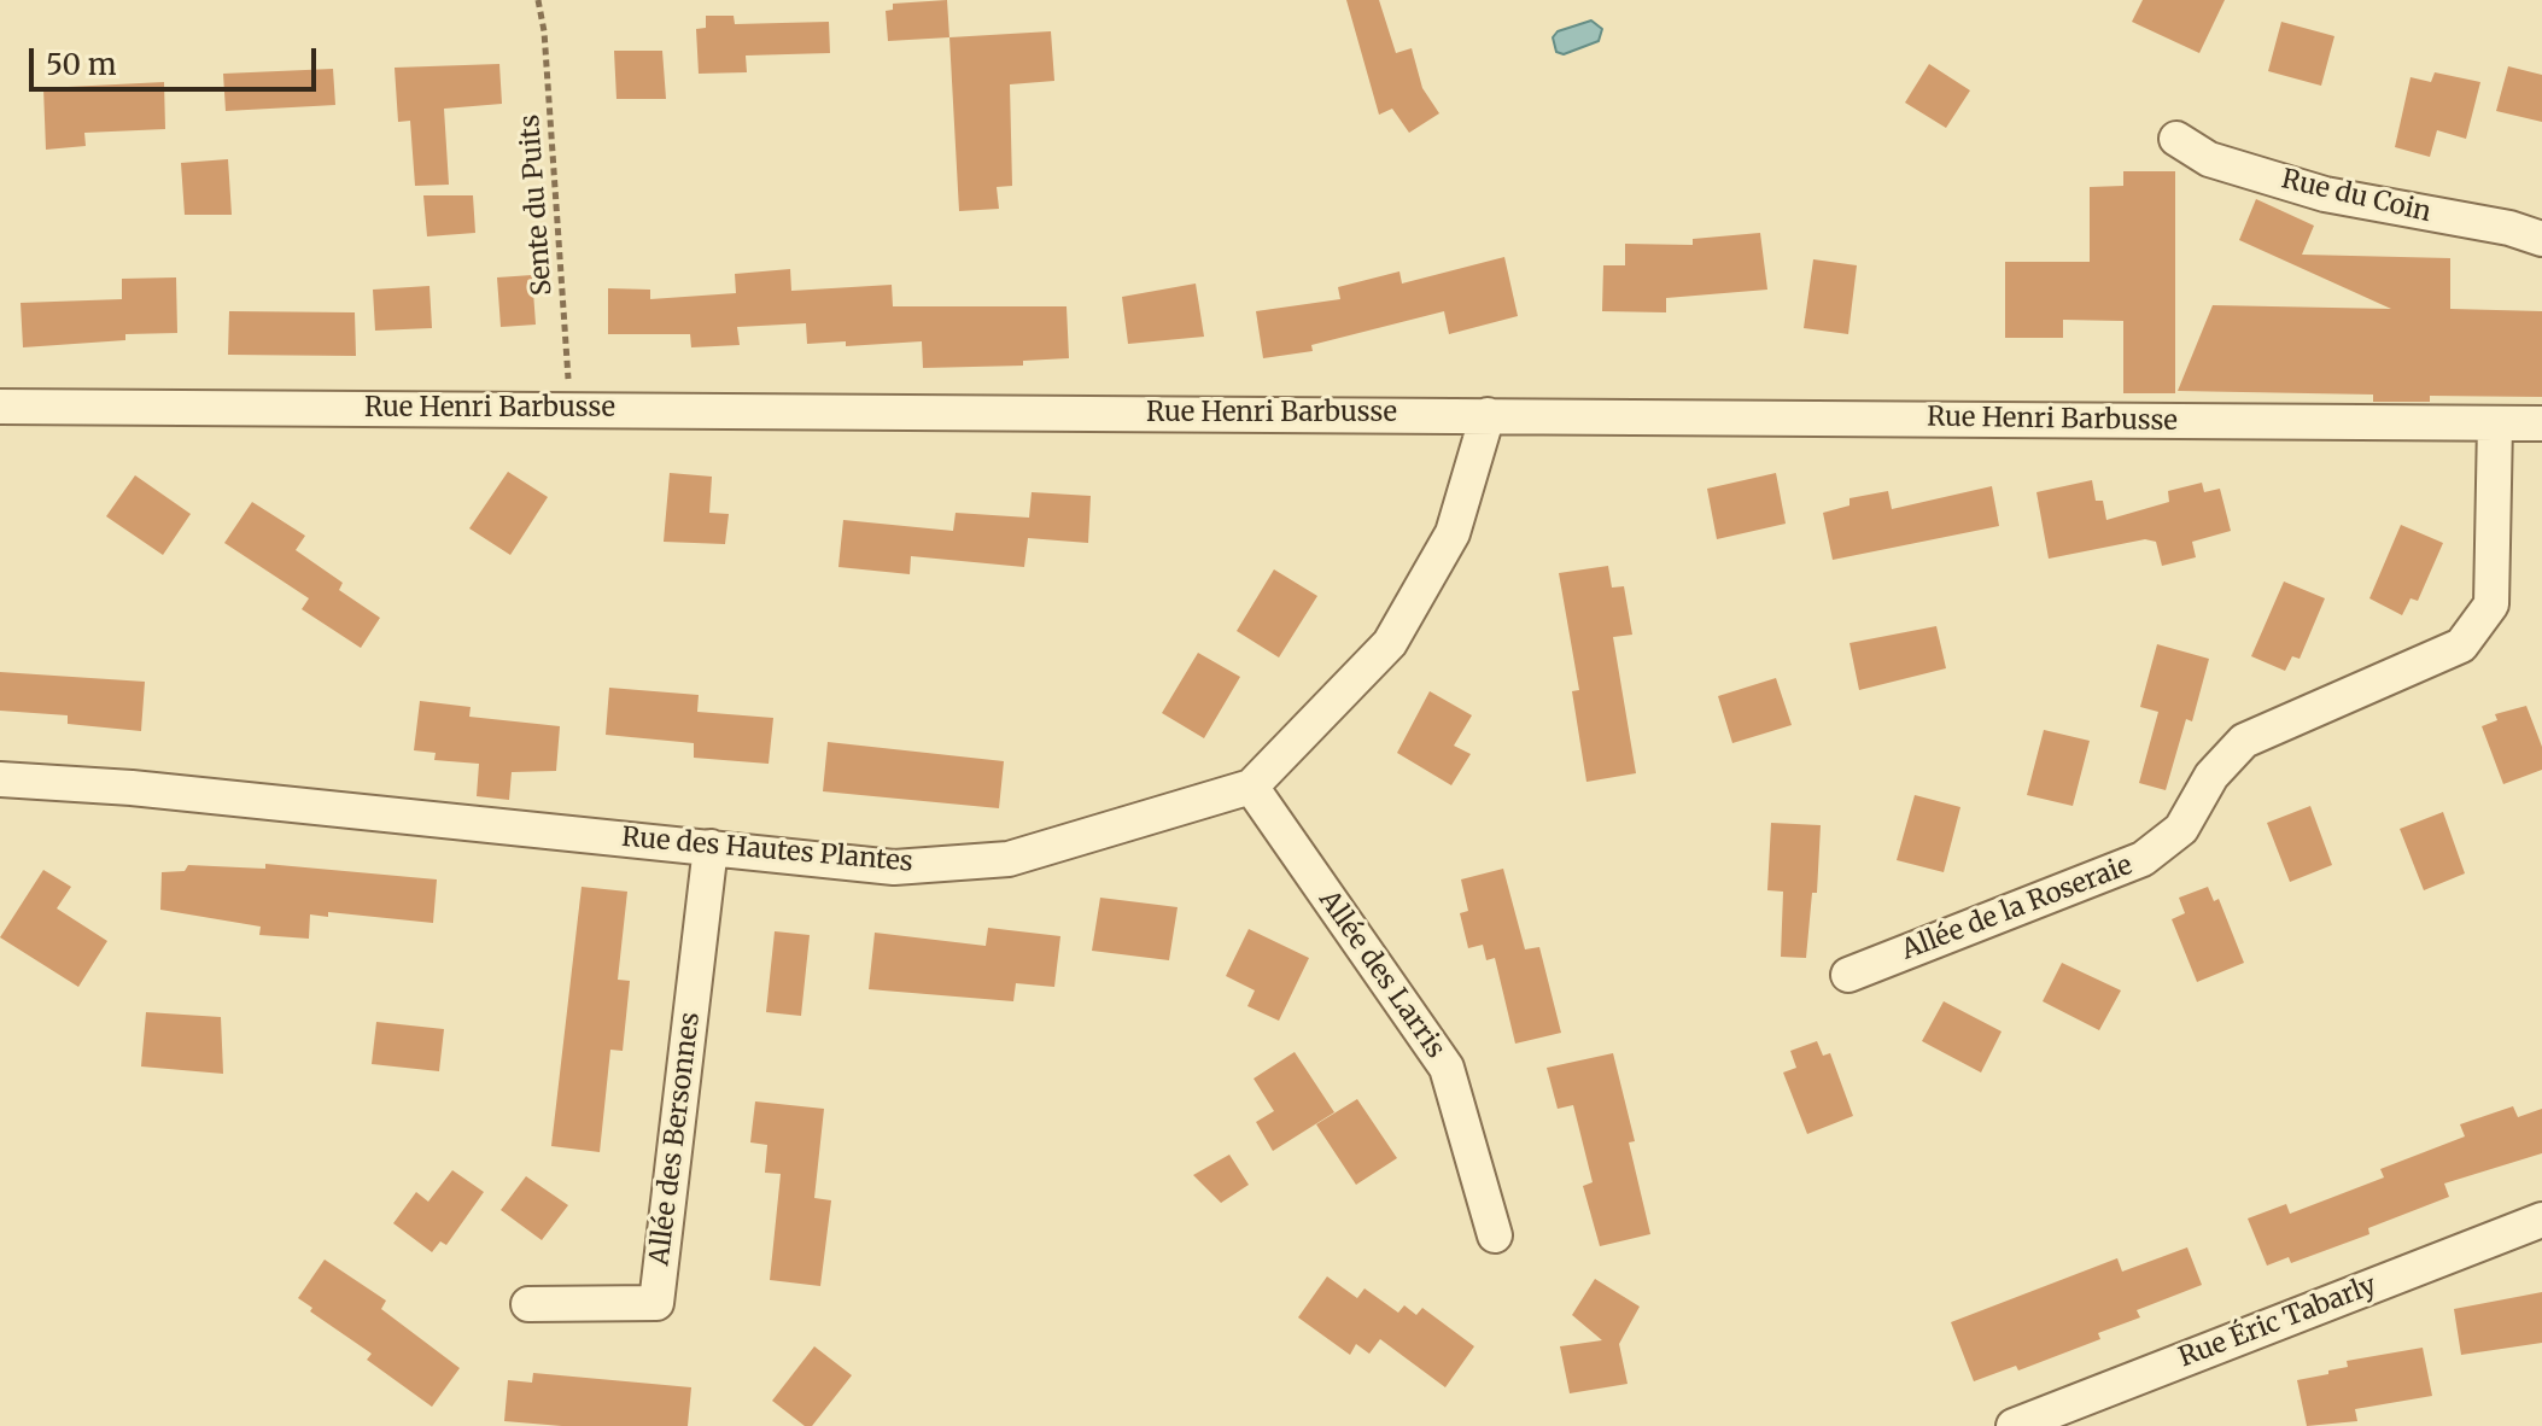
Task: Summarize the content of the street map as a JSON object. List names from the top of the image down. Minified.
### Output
{"streets":{"street":["Rue du Coin","Rue Henri Barbusse","Rue des Hautes Plantes","Allée de la Roseraie","Allée des Larris","Allée des Bersonnes","Rue Éric Tabarly"],"path":["Sente du Puits"]},"crossings":[["Sente du Puits","Rue Henri Barbusse"],["Rue Henri Barbusse","Rue des Hautes Plantes"],["Rue Henri Barbusse","Allée de la Roseraie"],["Rue des Hautes Plantes","Allée des Larris"],["Rue des Hautes Plantes","Allée des Bersonnes"]],"scale_bar":"50 m"}
